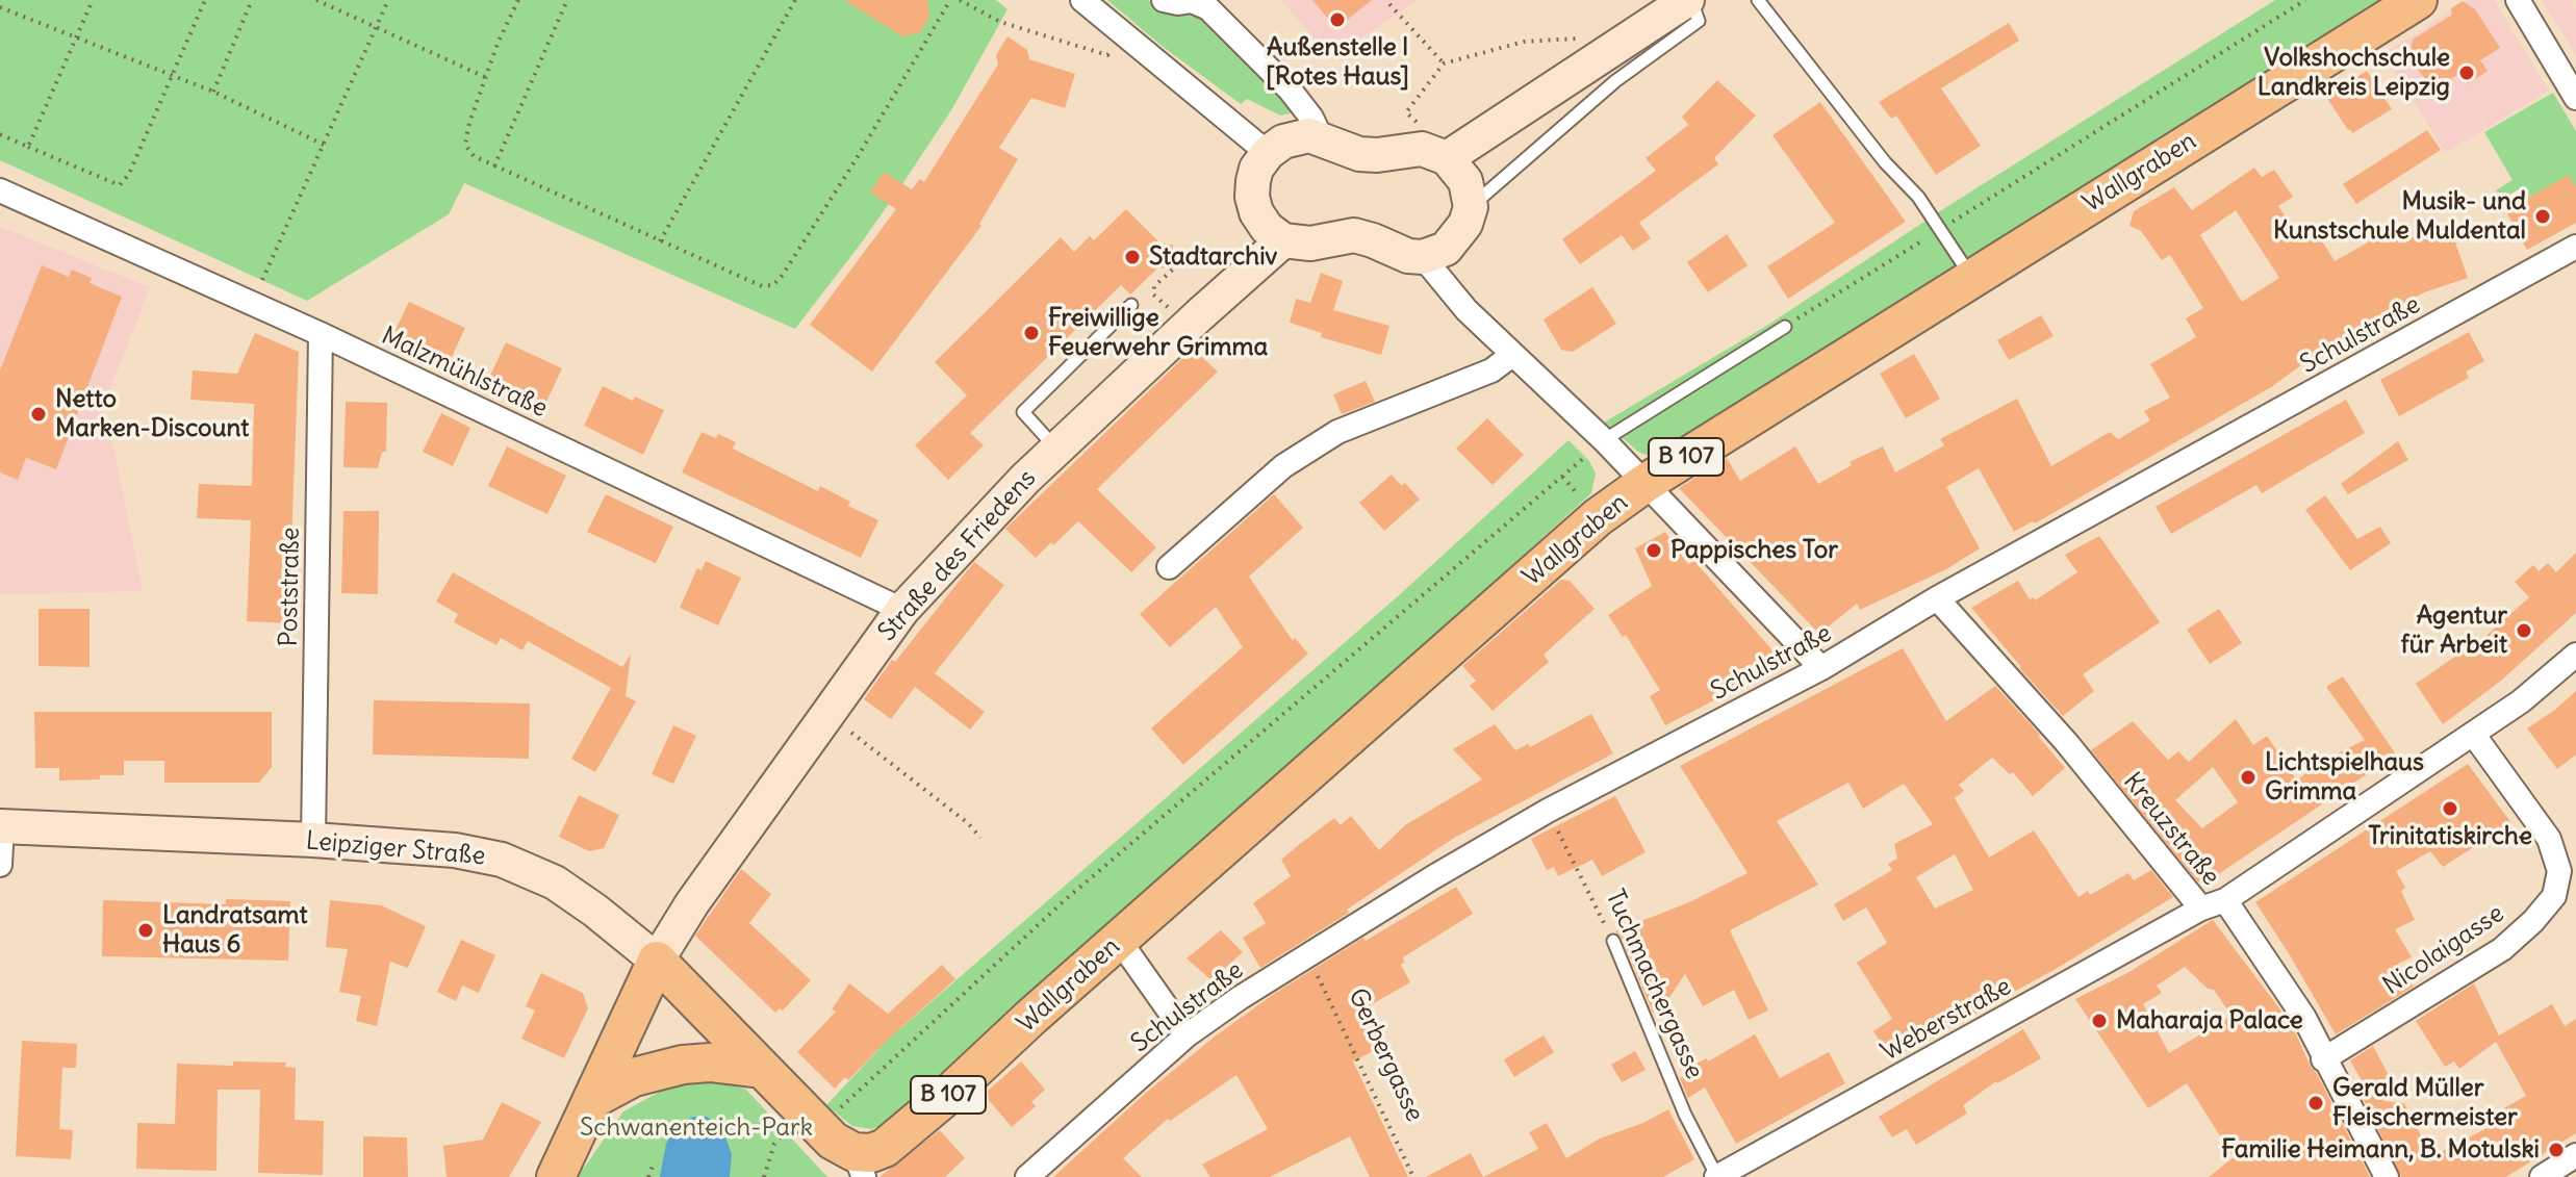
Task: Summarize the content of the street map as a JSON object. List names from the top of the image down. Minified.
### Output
{"streets":{"main road":["Wallgraben","B 107","Leipziger Straße"],"street":["Schulstraße","Malzmühlstraße","Straße des Friedens","Poststraße","Kreuzstraße","Nicolaigasse","Weberstraße"],"lane":["Tuchmachergasse"],"path":["Gerbergasse"]},"crossings":[["Wallgraben","Leipziger Straße"],["Schulstraße","Kreuzstraße"],["Schulstraße","Tuchmachergasse"],["Schulstraße","Gerbergasse"],["Malzmühlstraße","Straße des Friedens"],["Malzmühlstraße","Poststraße"],["Straße des Friedens","Leipziger Straße"],["Poststraße","Leipziger Straße"],["Kreuzstraße","Nicolaigasse"],["Kreuzstraße","Weberstraße"],["Tuchmachergasse","Weberstraße"]],"parks":["Schwanenteich-Park"],"places":["Außenstelle l [Rotes Haus]","Volkshochschule Landkreis Leipzig","Musik- und Kunstschule Muldental","Stadtarchiv","Freiwillige Feuerwehr Grimma","Netto Marken-Discount","Pappisches Tor","Agentur für Arbeit","Lichtspielhaus Grimma","Trinitatiskirche","Landratsamt Haus 6","Maharaja Palace","Gerald Müller Fleischermeister","Familie Heimann, B. Motulski"]}
